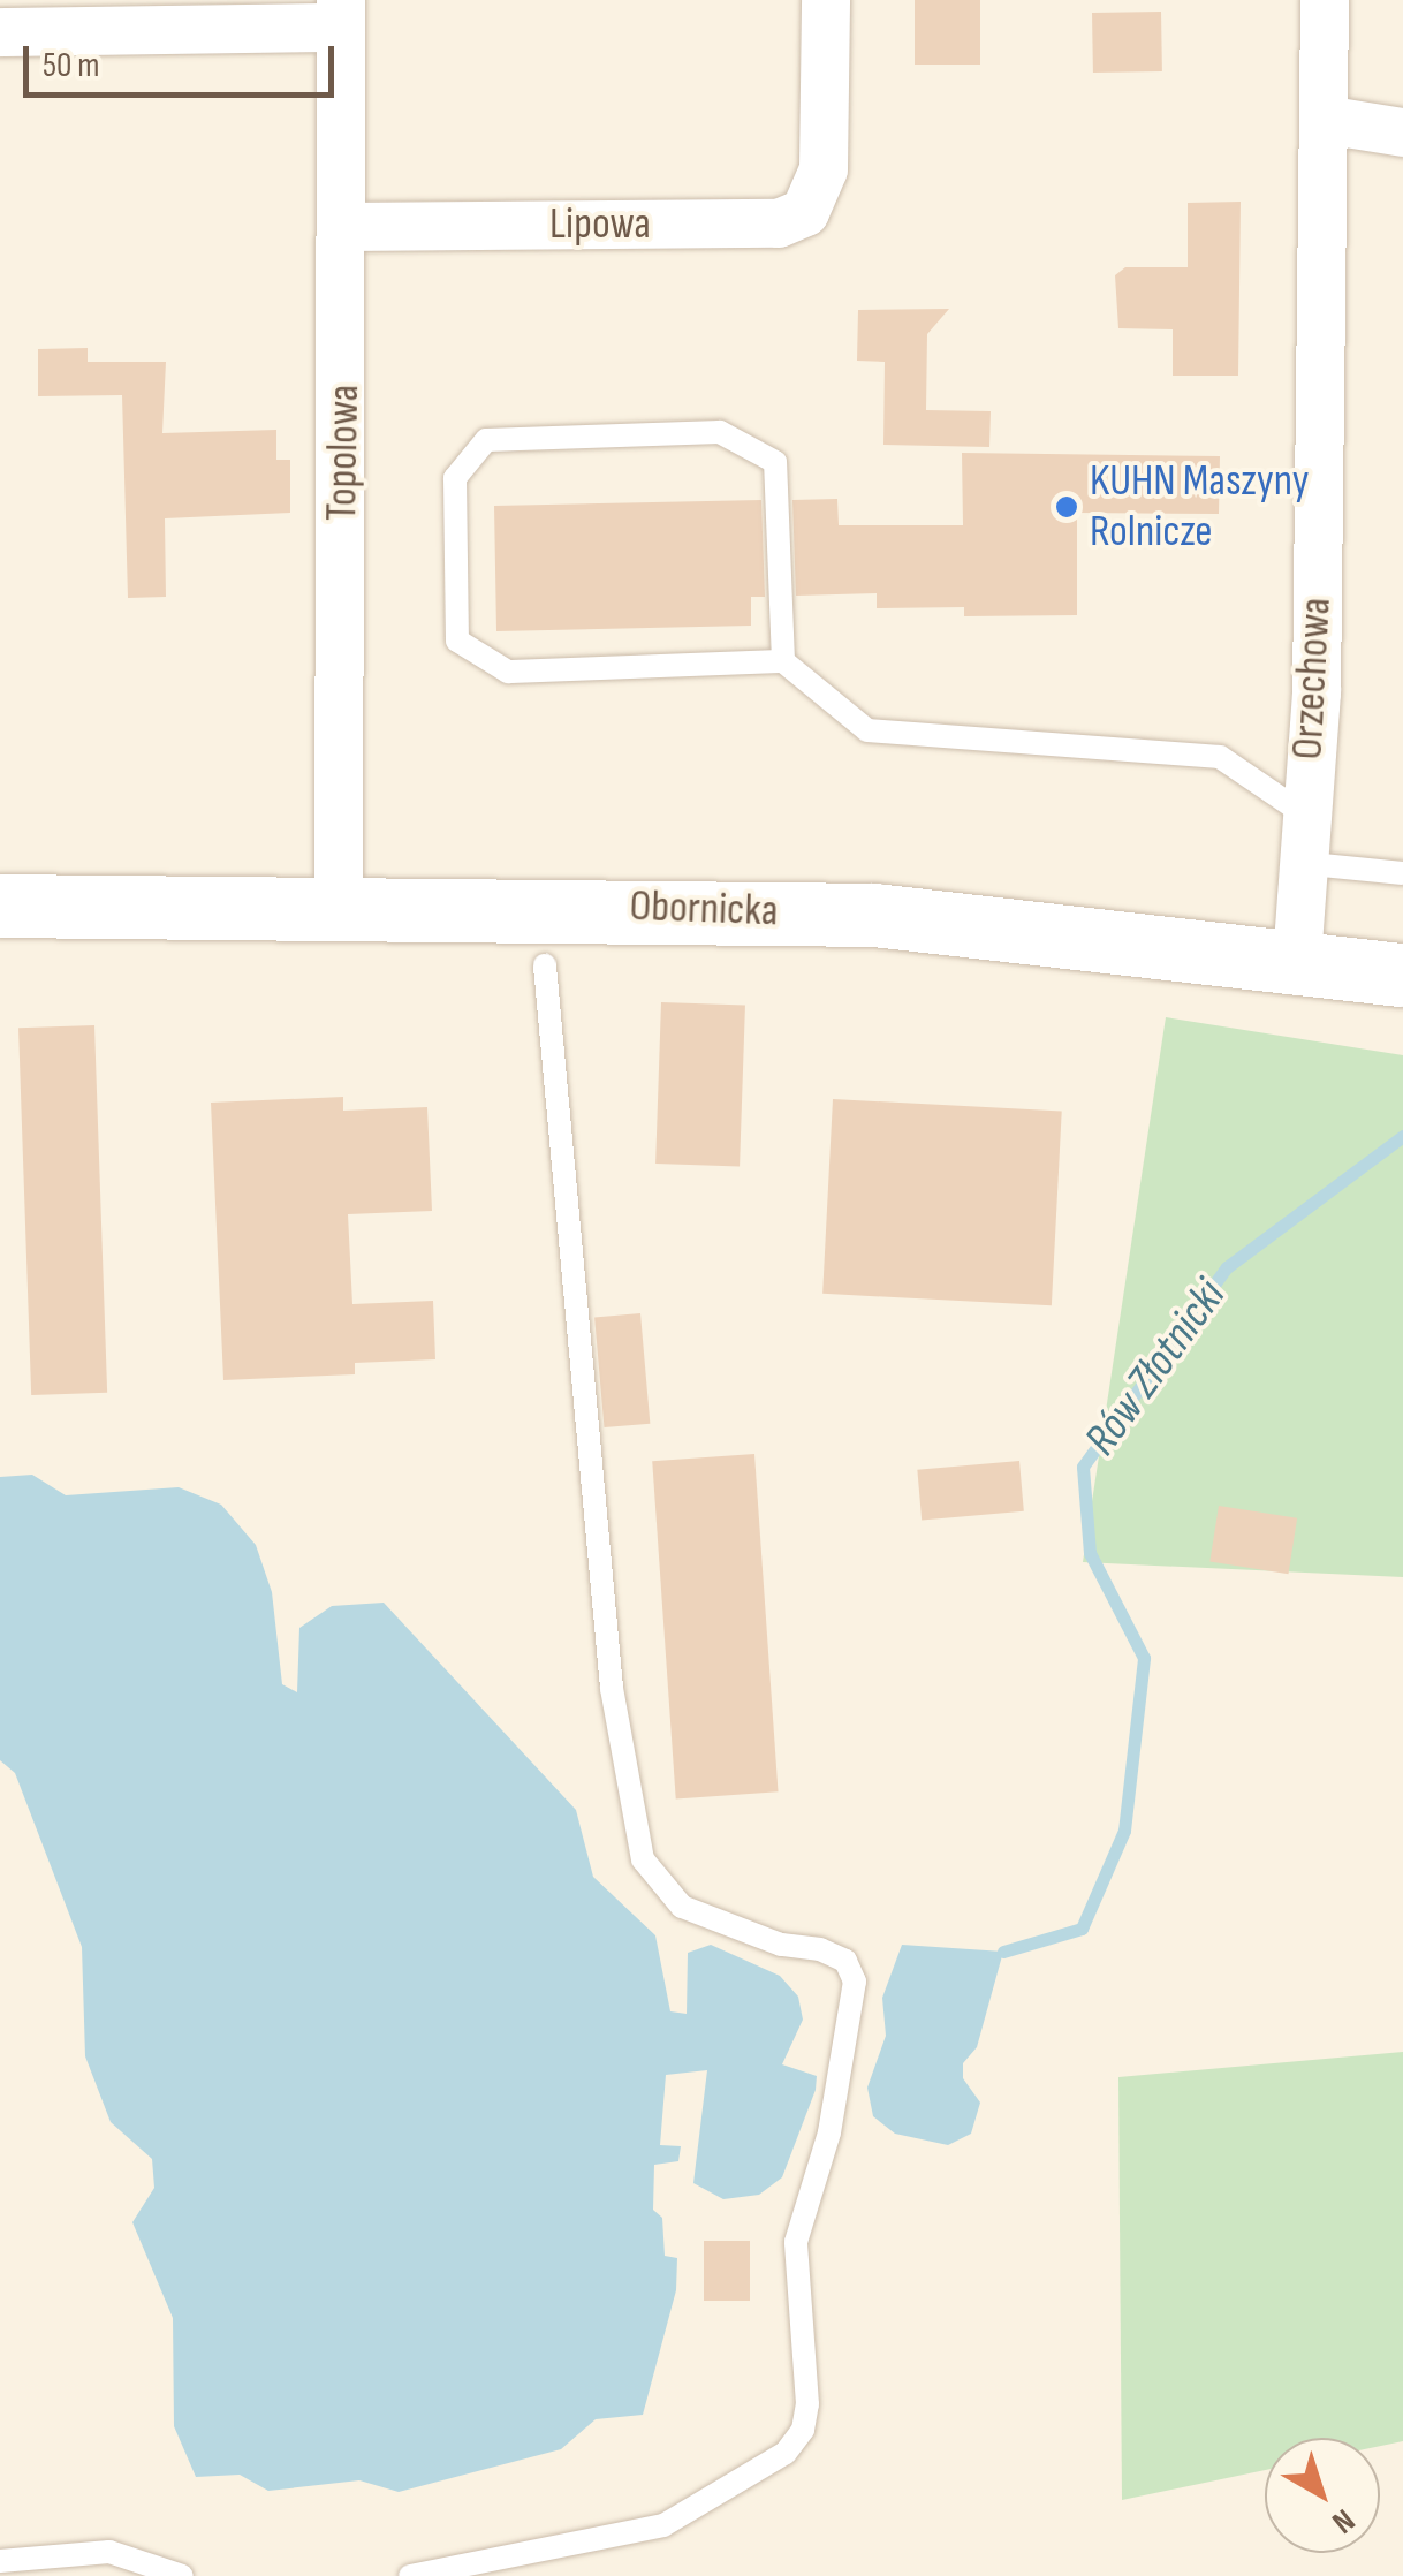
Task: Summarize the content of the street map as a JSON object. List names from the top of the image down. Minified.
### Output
{"streets":{"main road":["Obornicka"],"street":["Lipowa","Topolowa","Orzechowa"]},"crossings":[["Lipowa","Topolowa"],["Topolowa","Obornicka"],["Orzechowa","Obornicka"]],"water":["Rów Złotnicki"],"places":["KUHN Maszyny Rolnicze"],"scale_bar":"50 m","north":"bottom right"}
